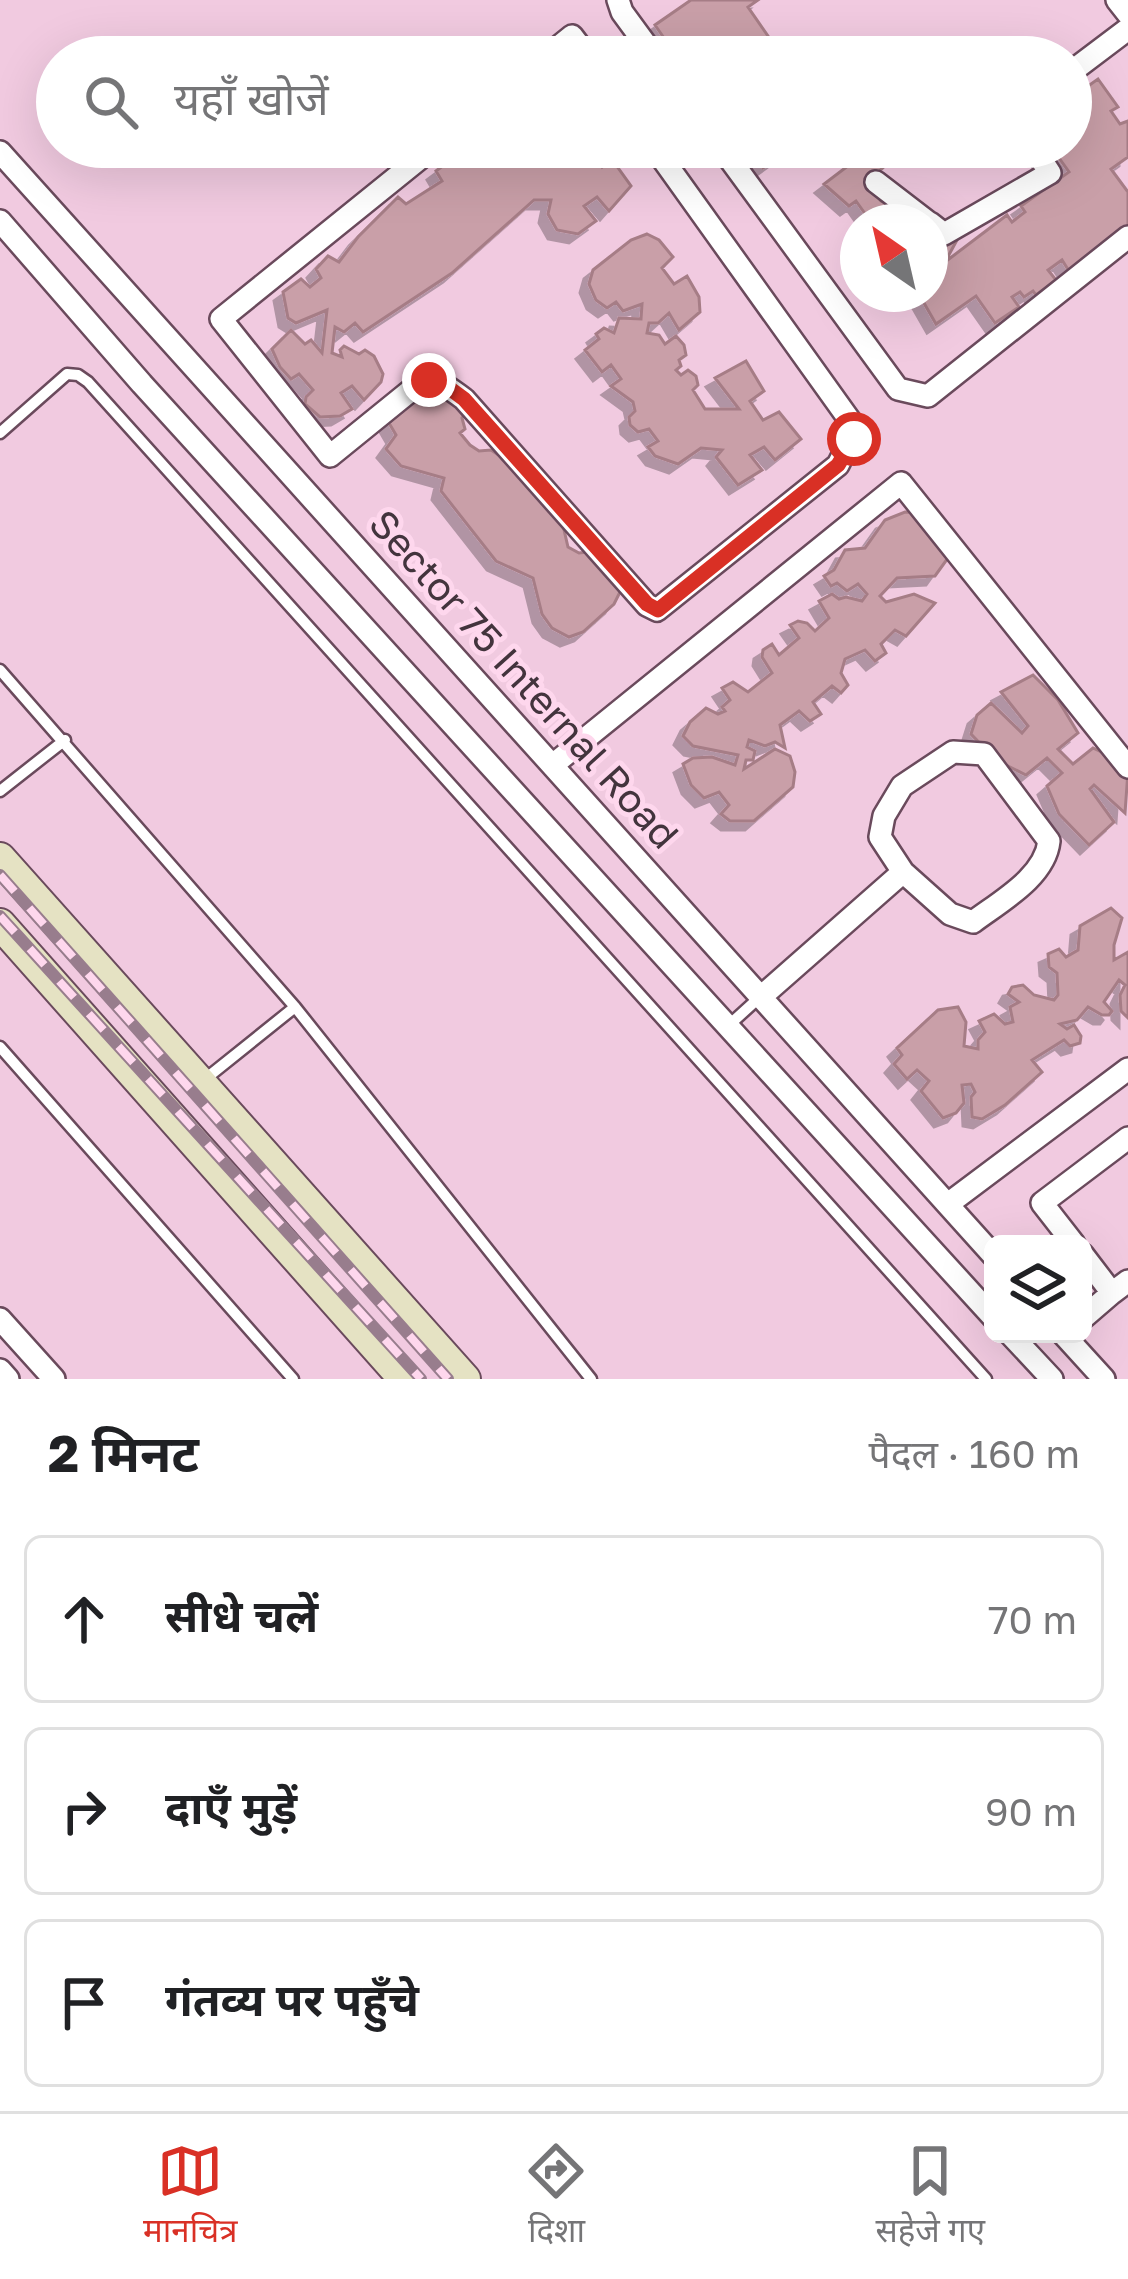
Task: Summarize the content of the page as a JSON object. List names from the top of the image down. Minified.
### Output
{"streets":{"street":["Sector 75 Internal Road"]},"north":"top left","page":{"search":"यहाँ खोजें","heading":["2 मिनट","पैदल · 160 m"],"list":[["सीधे चलें","70 m"],["दाएँ मुड़ें","90 m"],"गंतव्य पर पहुँचे"],"nav":["मानचित्र","दिशा","सहेजे गए"]}}
